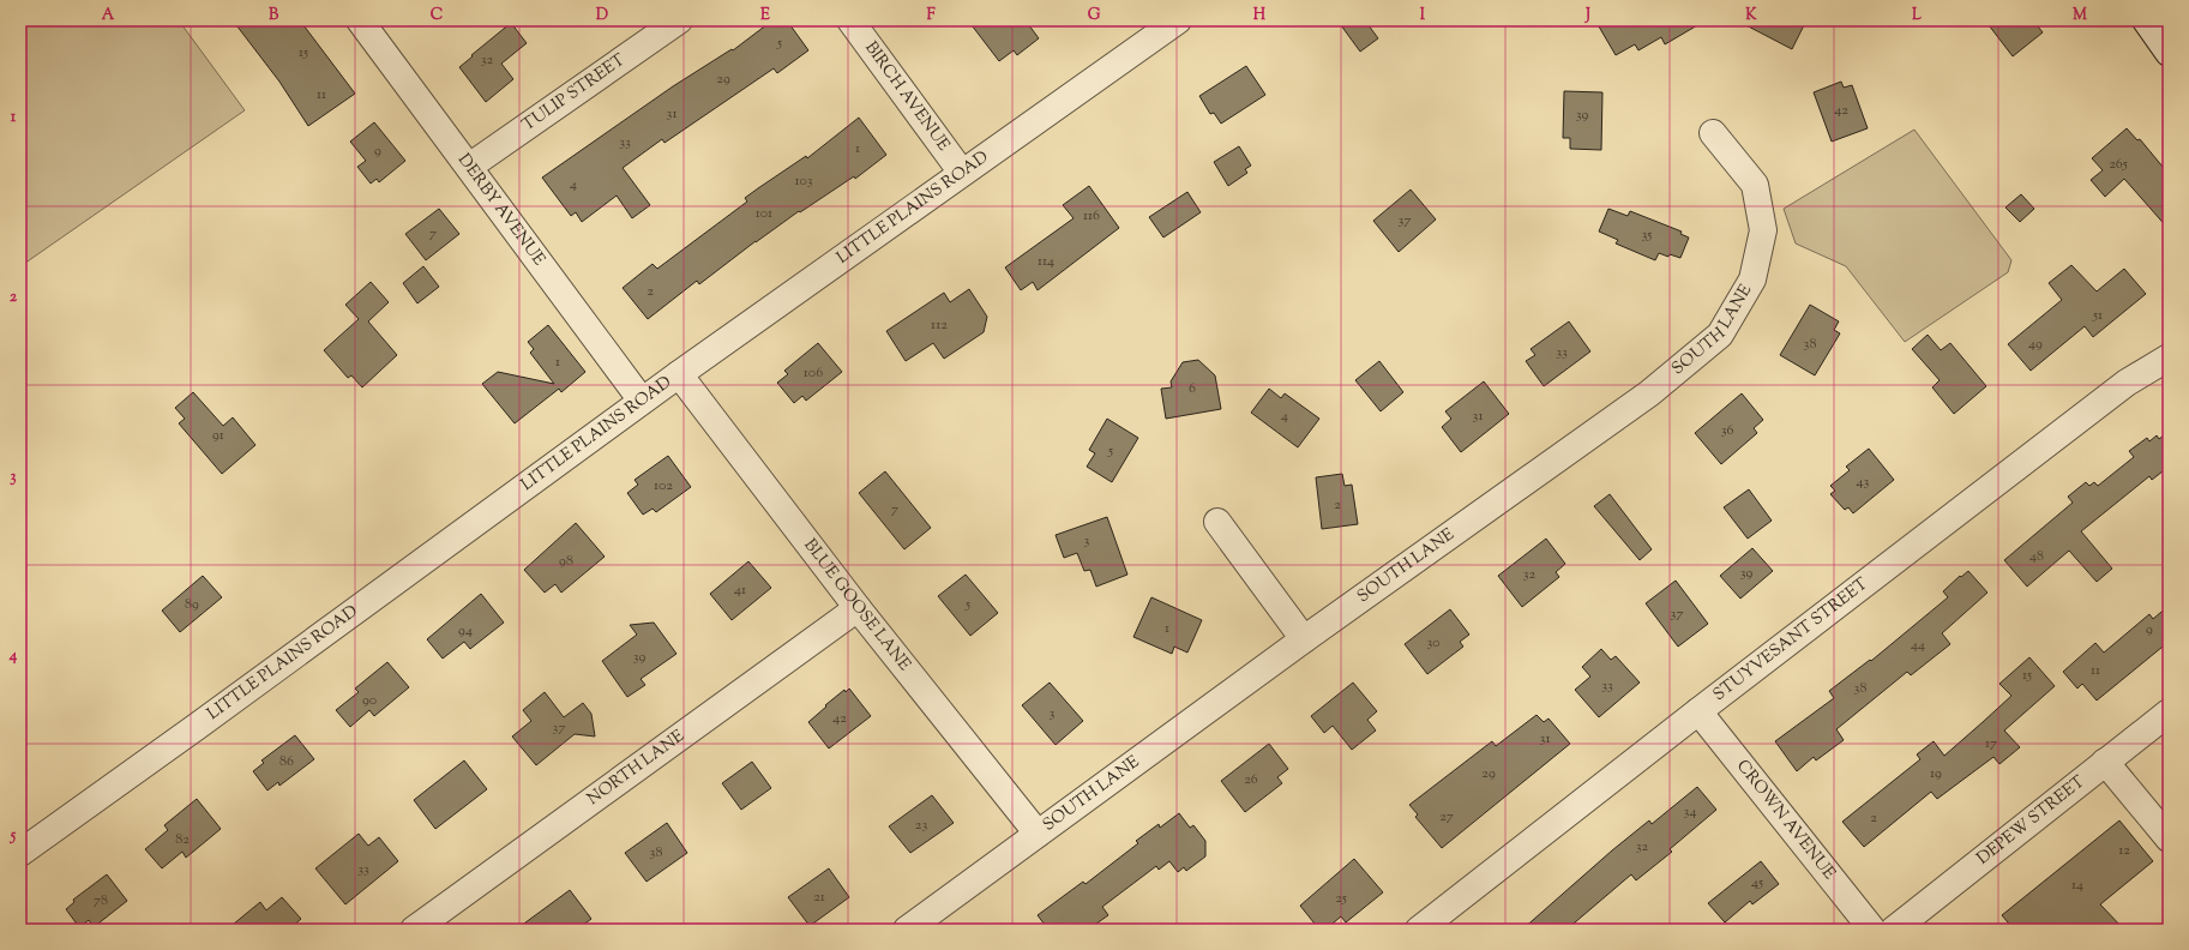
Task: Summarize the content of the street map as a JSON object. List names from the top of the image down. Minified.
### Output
{"streets":{"street":["TULIP STREET","BIRCH AVENUE","LITTLE PLAINS ROAD","DERBY AVENUE","SOUTH LANE","BLUE GOOSE LANE","STUYVESANT STREET","NORTH LANE","CROWN AVENUE","DEPEW STREET"]},"crossings":[["TULIP STREET","DERBY AVENUE"],["BIRCH AVENUE","LITTLE PLAINS ROAD"],["LITTLE PLAINS ROAD","DERBY AVENUE"],["LITTLE PLAINS ROAD","BLUE GOOSE LANE"],["SOUTH LANE","BLUE GOOSE LANE"],["BLUE GOOSE LANE","NORTH LANE"],["STUYVESANT STREET","CROWN AVENUE"]],"house_numbers":["5","15","32","29","11","42","31","39","33","1","9","265","103","4","101","116","37","7","35","114","2","51","112","38","49","33","1","106","6","4","31","36","91","5","43","102","2","7","3","48","98","39","32","41","89","5","37","1","9","94","30","44","39","11","15","33","38","90","3","42","37","31","17","86","29","19","26","34","27","2","23","82","32","12","38","33","45","14","21","25","78"],"grid":{"columns":["A","B","C","D","E","F","G","H","I","J","K","L","M"],"rows":["1","2","3","4","5"]}}
